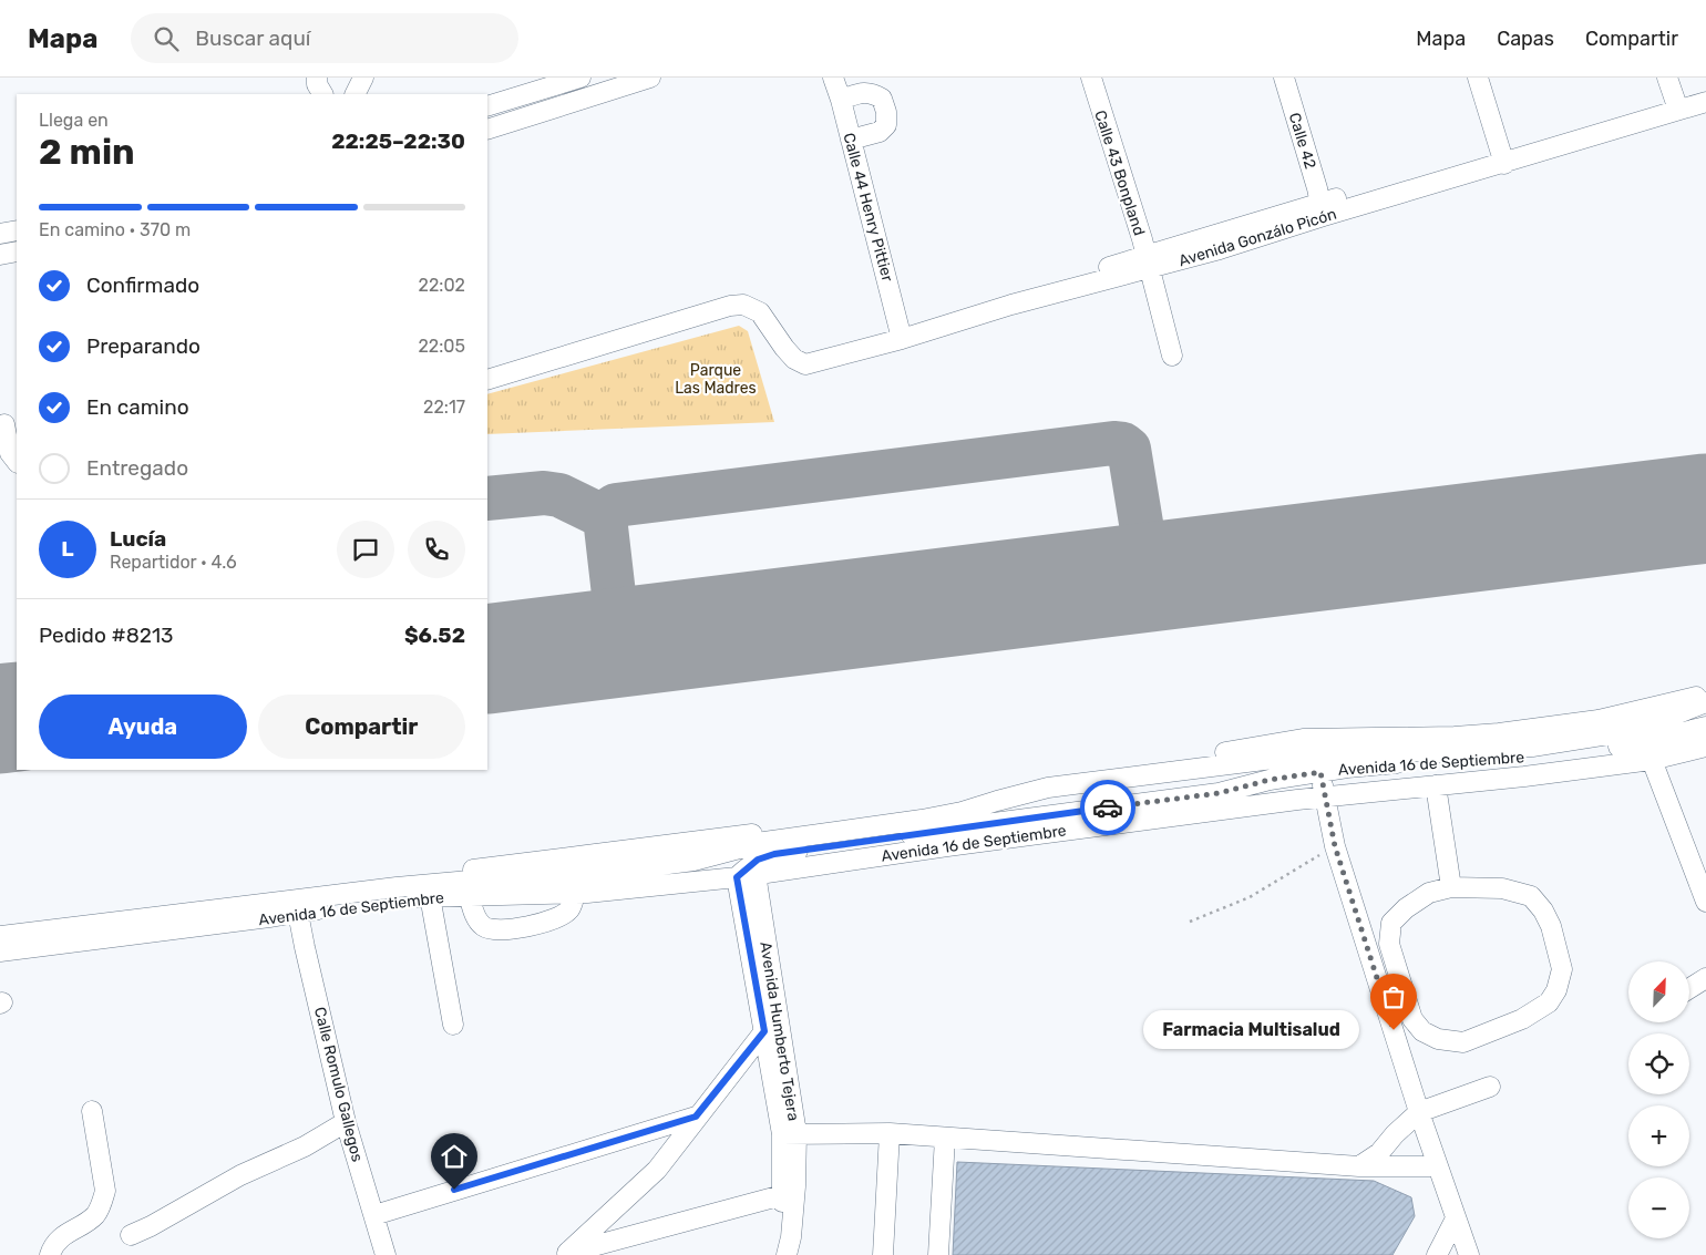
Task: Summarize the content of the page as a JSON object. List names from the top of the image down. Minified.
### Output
{"streets":{"street":["Calle 42","Calle 43 Bonpland","Calle 44 Henry Pittier","Avenida Gonzálo Picón","Avenida 16 de Septiembre","Avenida Humberto Tejera","Calle Romulo Gallegos"]},"crossings":[["Calle 42","Avenida Gonzálo Picón"],["Calle 43 Bonpland","Avenida Gonzálo Picón"],["Calle 44 Henry Pittier","Avenida Gonzálo Picón"],["Avenida 16 de Septiembre","Avenida Humberto Tejera"],["Avenida 16 de Septiembre","Calle Romulo Gallegos"]],"parks":["Parque Las Madres"],"places":["Farmacia Multisalud"],"north":"top right","page":{"header":"Mapa","search":"Buscar aquí","nav":["Mapa","Capas","Compartir"],"heading":["2 min","Llega en","22:25–22:30"],"panel":["Lucía","Repartidor · 4.6","Pedido #8213","$6.52"],"bar":"En camino · 370 m","list":[["Confirmado","22:02"],["Preparando","22:05"],["En camino","22:17"],"Entregado"],"round":"L","buttons":["Ayuda","Compartir"],"map_buttons":["+","−"],"bubble":"Farmacia Multisalud"}}
